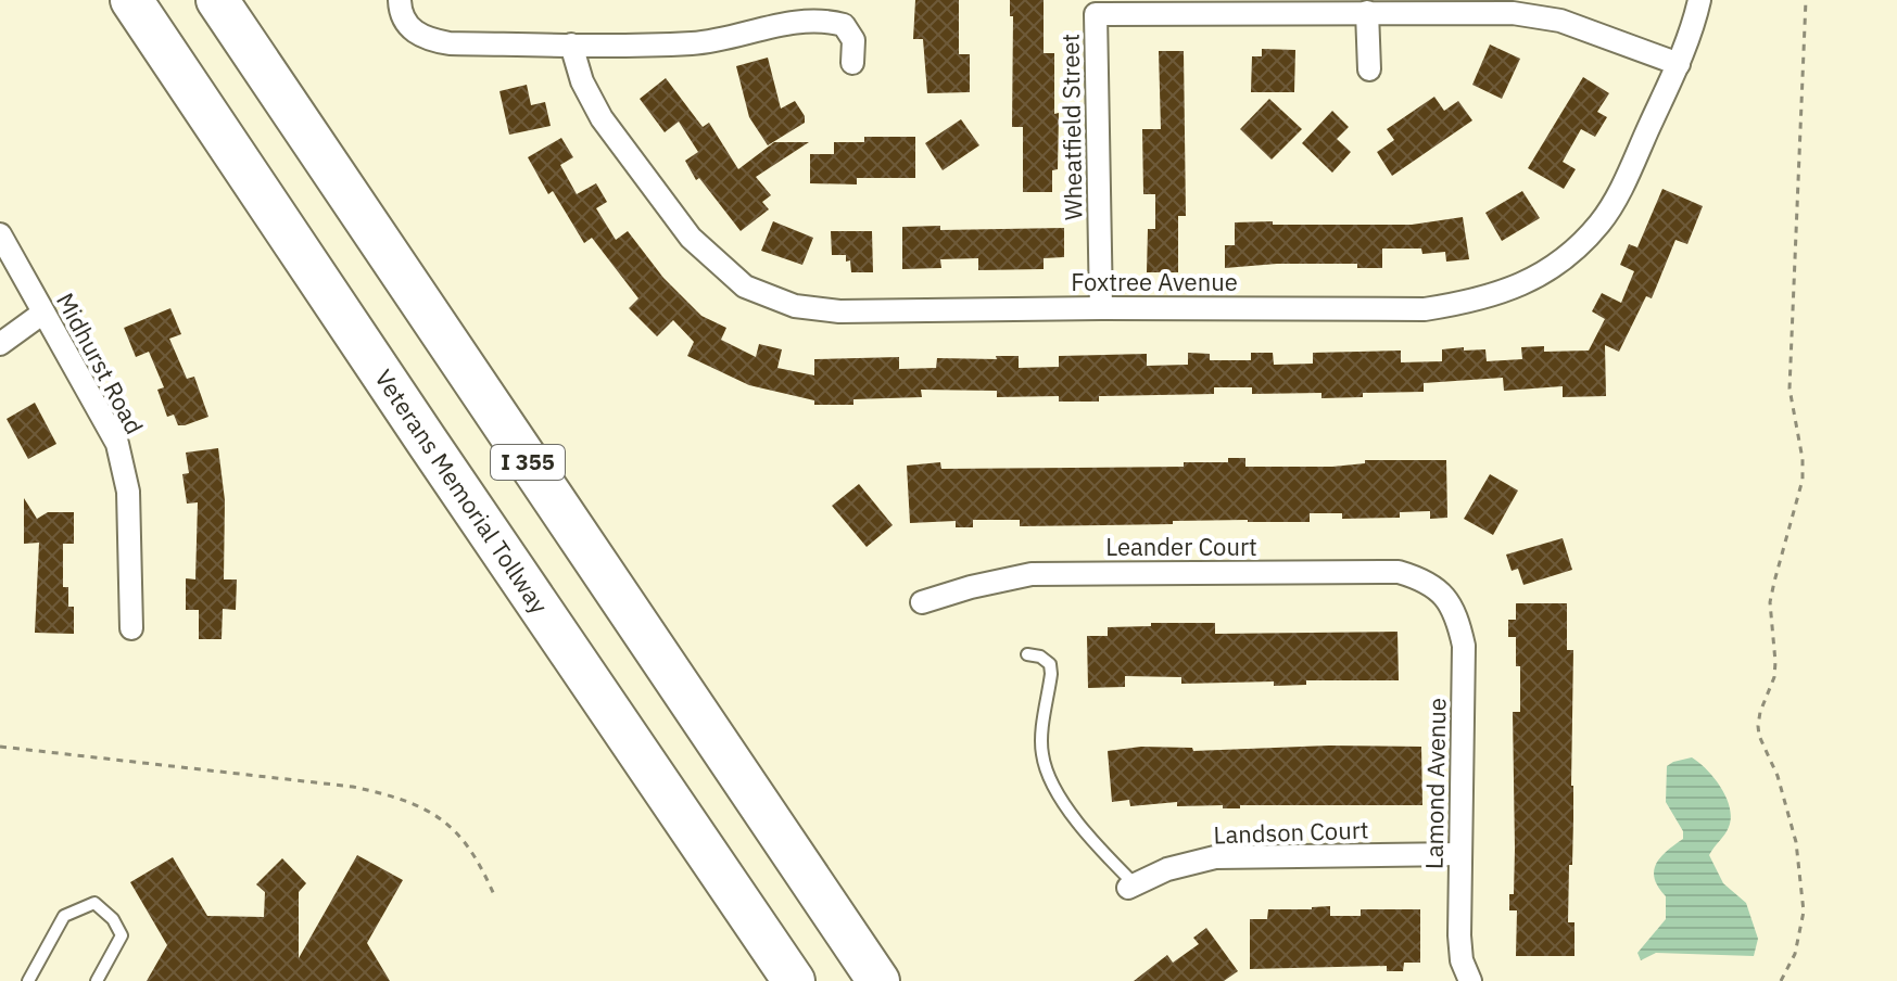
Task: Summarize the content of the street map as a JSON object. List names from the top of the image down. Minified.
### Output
{"streets":{"highway":["I 355","Veterans Memorial Tollway"],"street":["Wheatfield Street","Foxtree Avenue","Midhurst Road","Leander Court","Lamond Avenue","Landson Court"]},"crossings":[["Wheatfield Street","Foxtree Avenue"],["Leander Court","Lamond Avenue"],["Lamond Avenue","Landson Court"]]}
